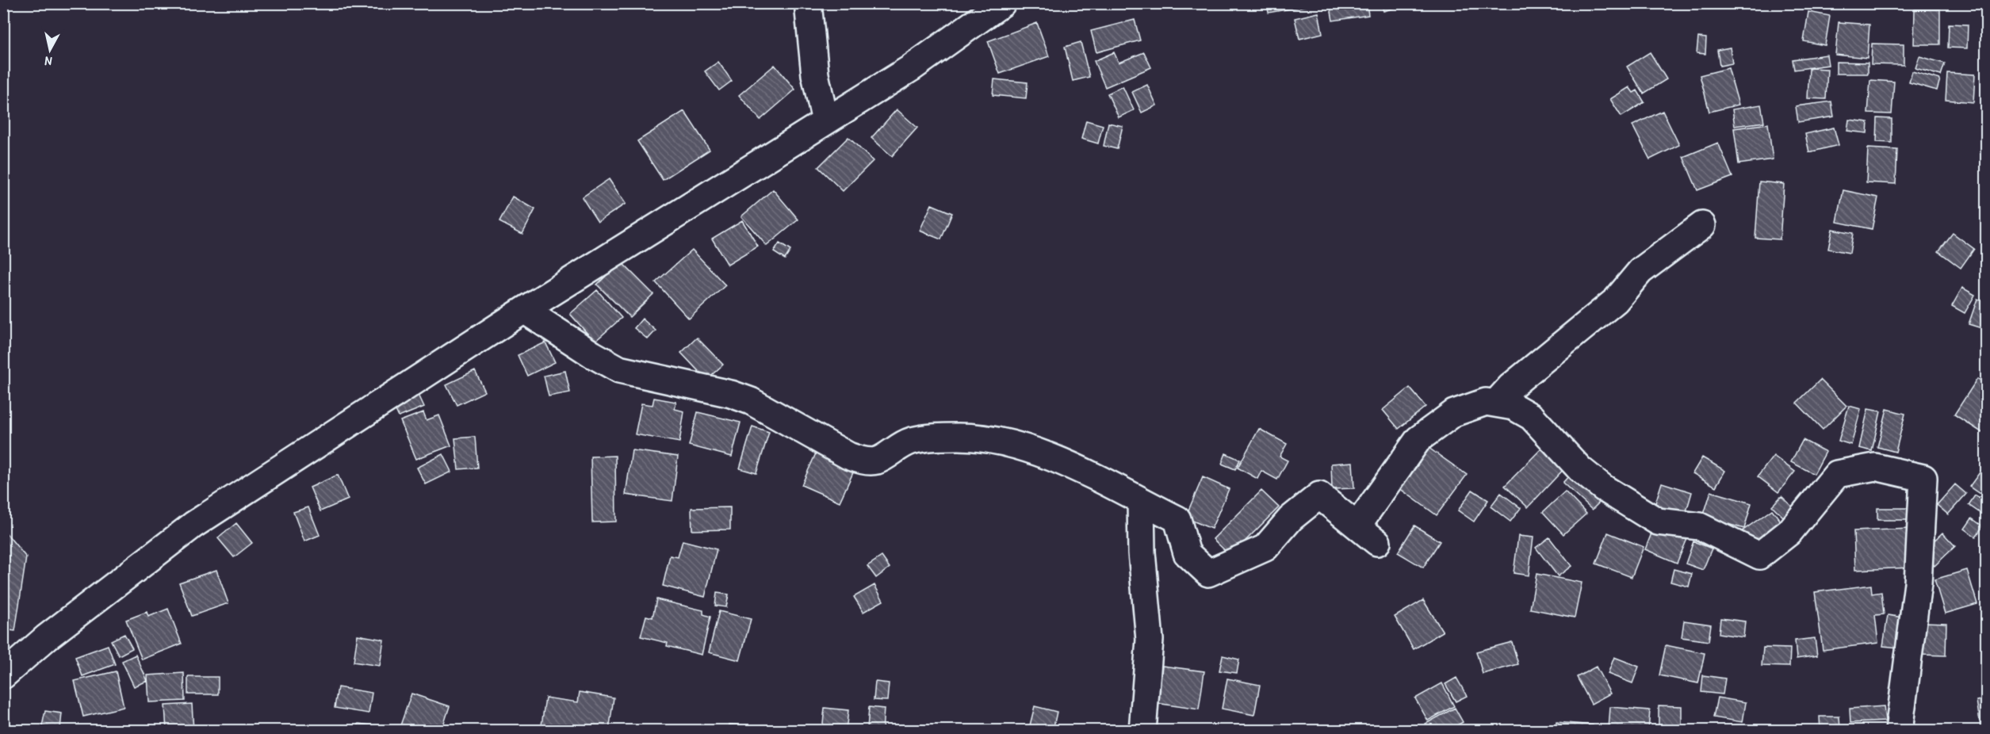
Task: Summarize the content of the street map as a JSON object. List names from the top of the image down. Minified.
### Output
{"north":"bottom"}
